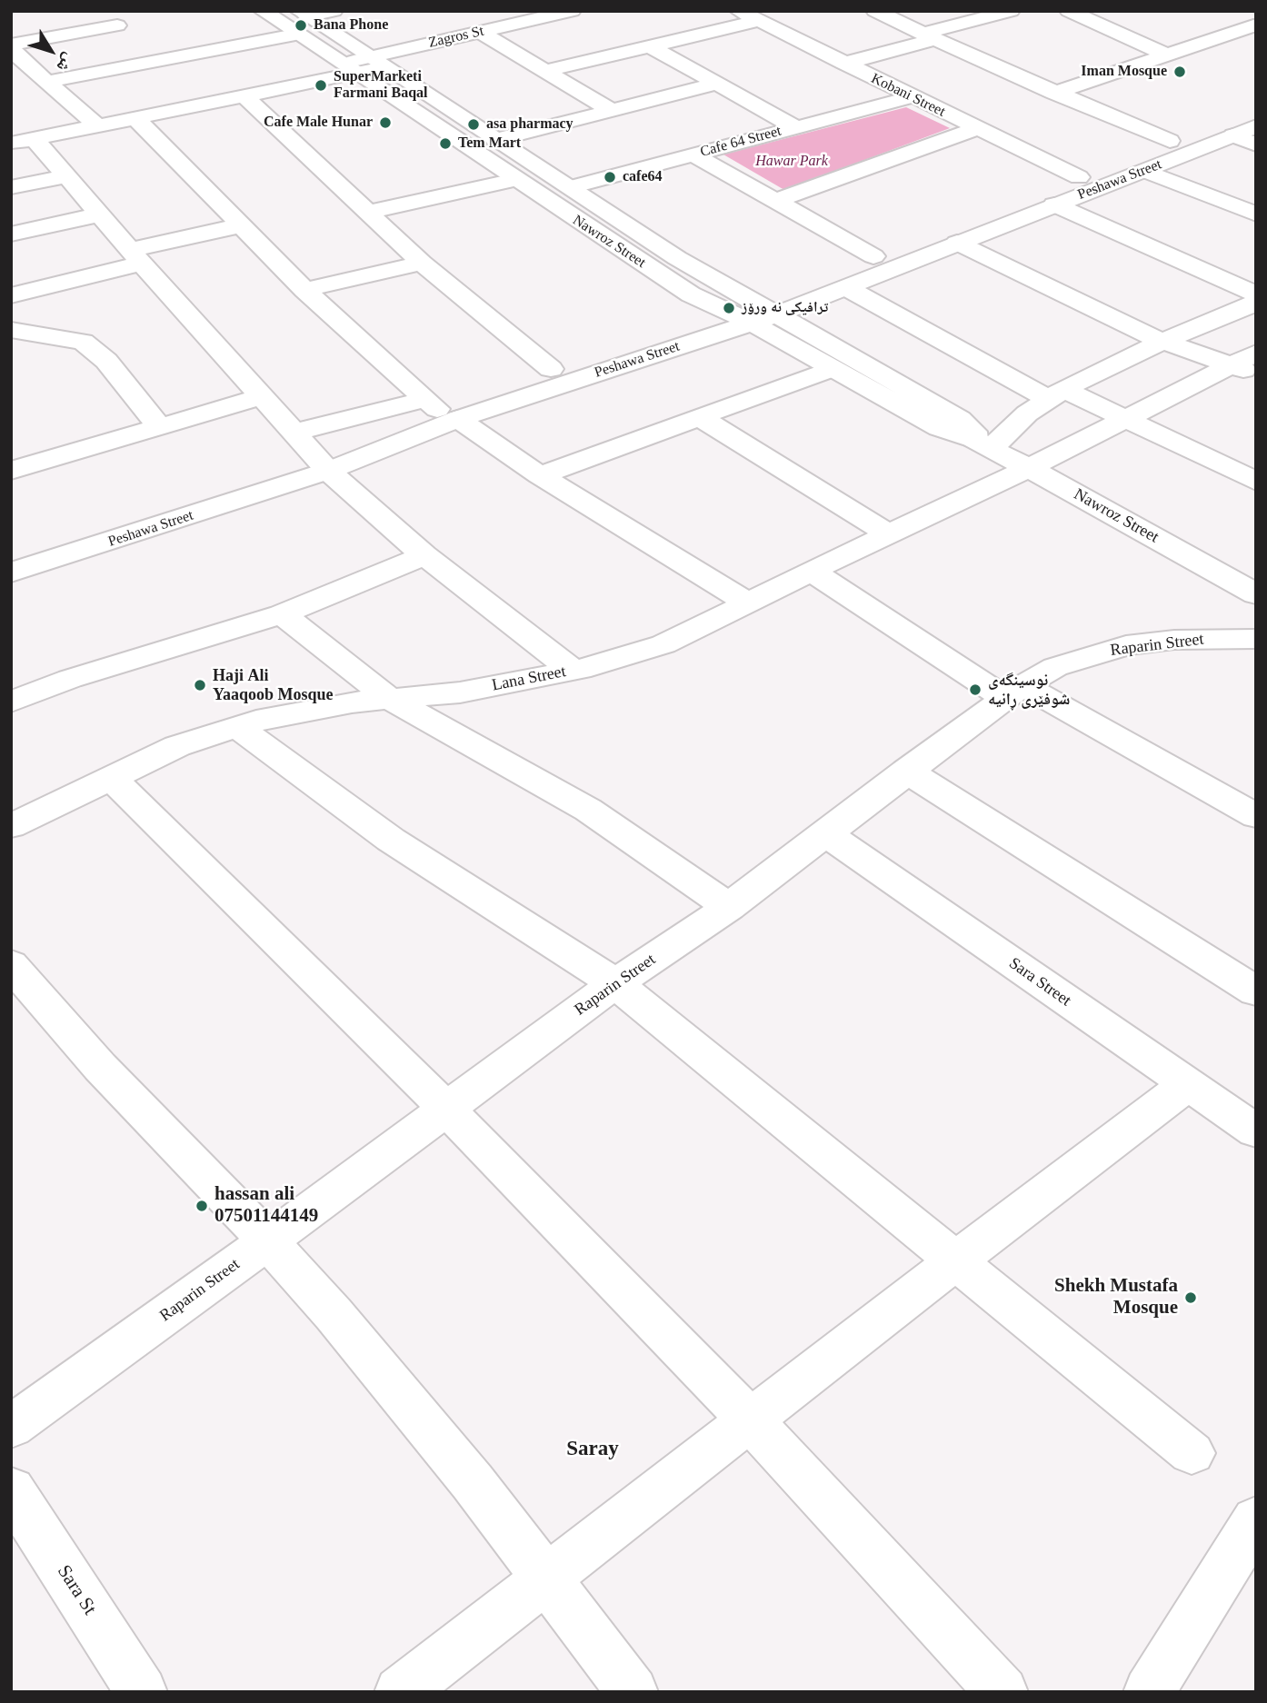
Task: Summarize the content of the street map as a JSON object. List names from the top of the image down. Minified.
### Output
{"streets":{"street":["Zagros St","Kobani Street","Cafe 64 Street","Peshawa Street","Nawroz Street","Raparin Street","Lana Street","Sara Street","Sara St"]},"crossings":[["Zagros St","Nawroz Street"],["Kobani Street","Cafe 64 Street"],["Kobani Street","Peshawa Street"],["Cafe 64 Street","Nawroz Street"],["Peshawa Street","Nawroz Street"],["Nawroz Street","Lana Street"],["Raparin Street","Sara Street"]],"districts":["Saray"],"parks":["Hawar Park"],"places":["Bana Phone","Iman Mosque","SuperMarketi Farmani Baqal","Cafe Male Hunar","asa pharmacy","Tem Mart","cafe64","ترافیکی نه ورۆز","Haji Ali Yaaqoob Mosque","نوسینگەی شوفێری ڕانیە","hassan ali 07501144149","Shekh Mustafa Mosque"],"north":"bottom right"}
